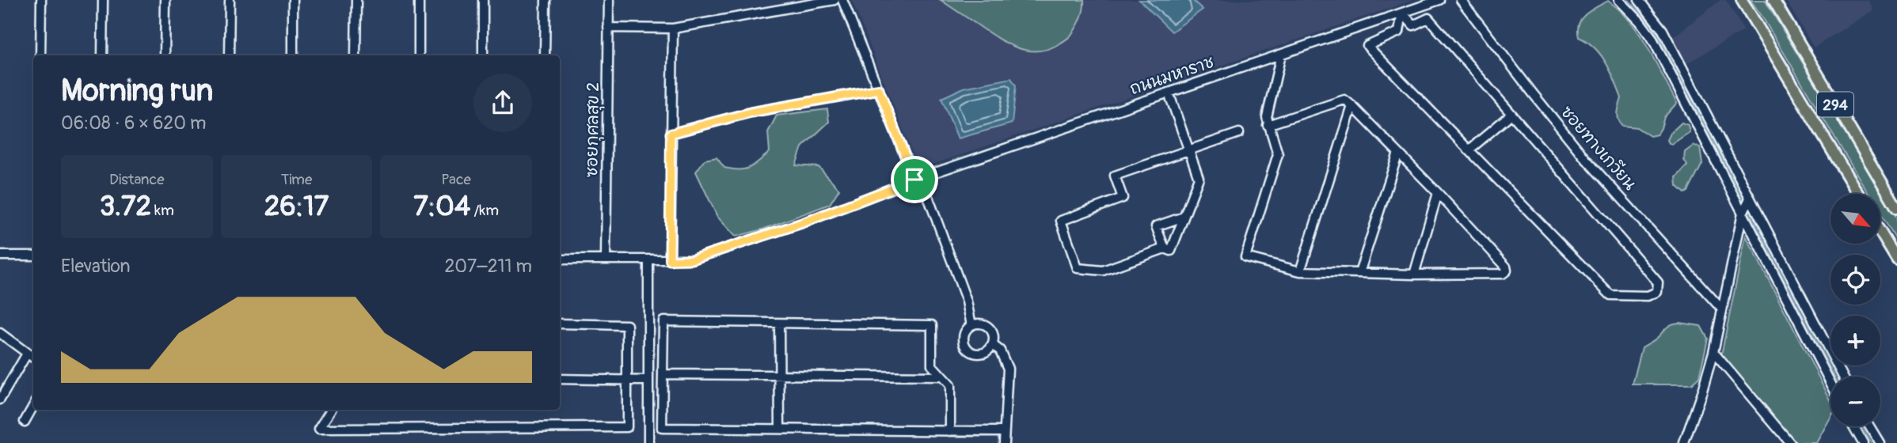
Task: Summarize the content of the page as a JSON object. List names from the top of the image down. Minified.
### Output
{"streets":{"main road":["294"],"street":["ถนนมหาราช","ซอยกุศลสุข 2","ซอยทางเกวียน"]},"crossings":[["ถนนมหาราช","ซอยกุศลสุข 2"]],"north":"bottom right","page":{"heading":["Morning run","06:08 · 6 × 620 m"],"stats":[["Distance","3.72 km"],["Time","26:17"],["Pace","7:04 /km"]],"map_buttons":["+","−"],"chart":["Elevation","207–211 m"]}}
